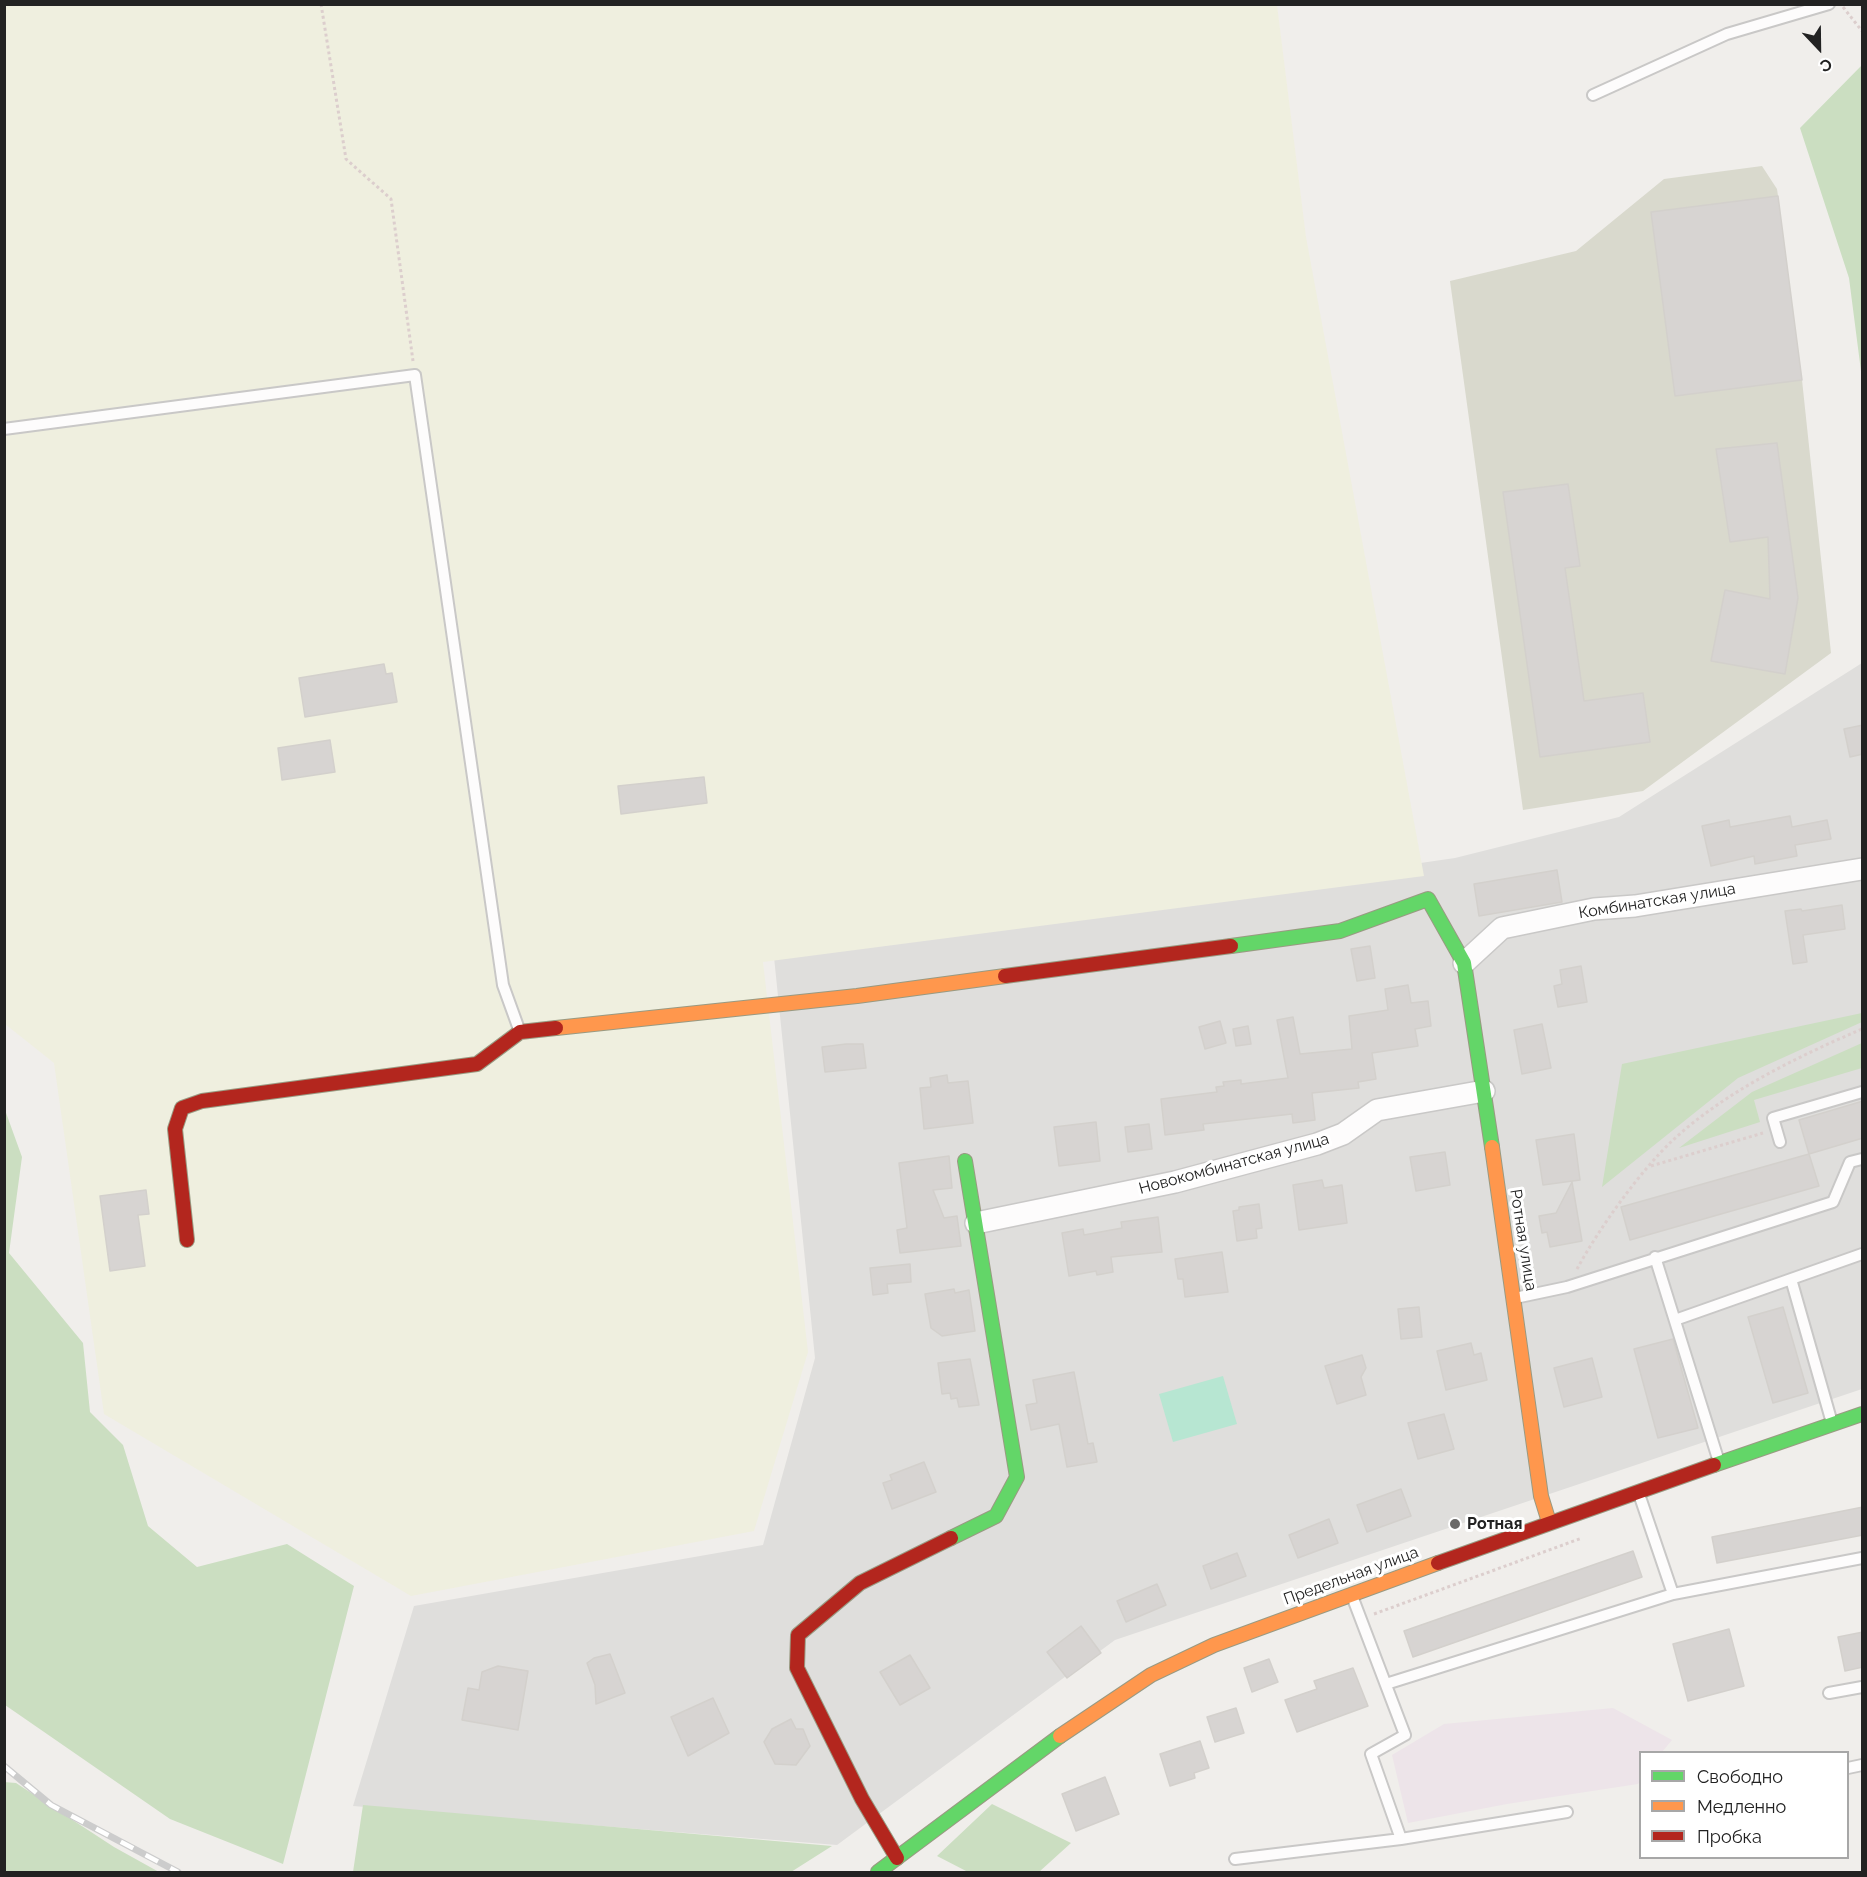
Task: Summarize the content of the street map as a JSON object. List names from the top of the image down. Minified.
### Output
{"streets":{"street":["Комбинатская улица","Новокомбинатская улица","Ротная улица","Предельная улица"]},"crossings":[["Комбинатская улица","Ротная улица"],["Новокомбинатская улица","Ротная улица"],["Ротная улица","Предельная улица"]],"places":["Ротная"],"legend":["Свободно","Медленно","Пробка"],"north":"bottom"}
